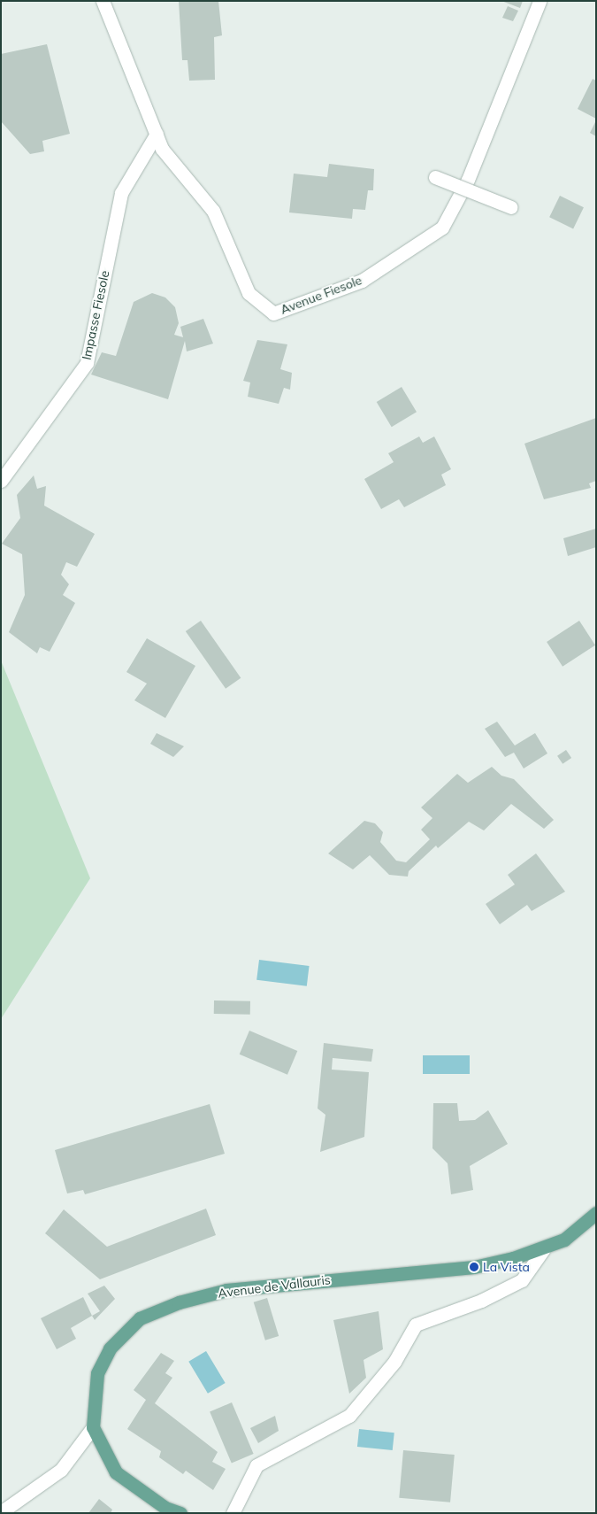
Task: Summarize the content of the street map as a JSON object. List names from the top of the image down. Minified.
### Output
{"streets":{"main road":["Avenue de Vallauris"],"street":["Avenue Fiesole","Impasse Fiesole"]},"crossings":[["Avenue Fiesole","Impasse Fiesole"]],"places":["La Vista"]}
